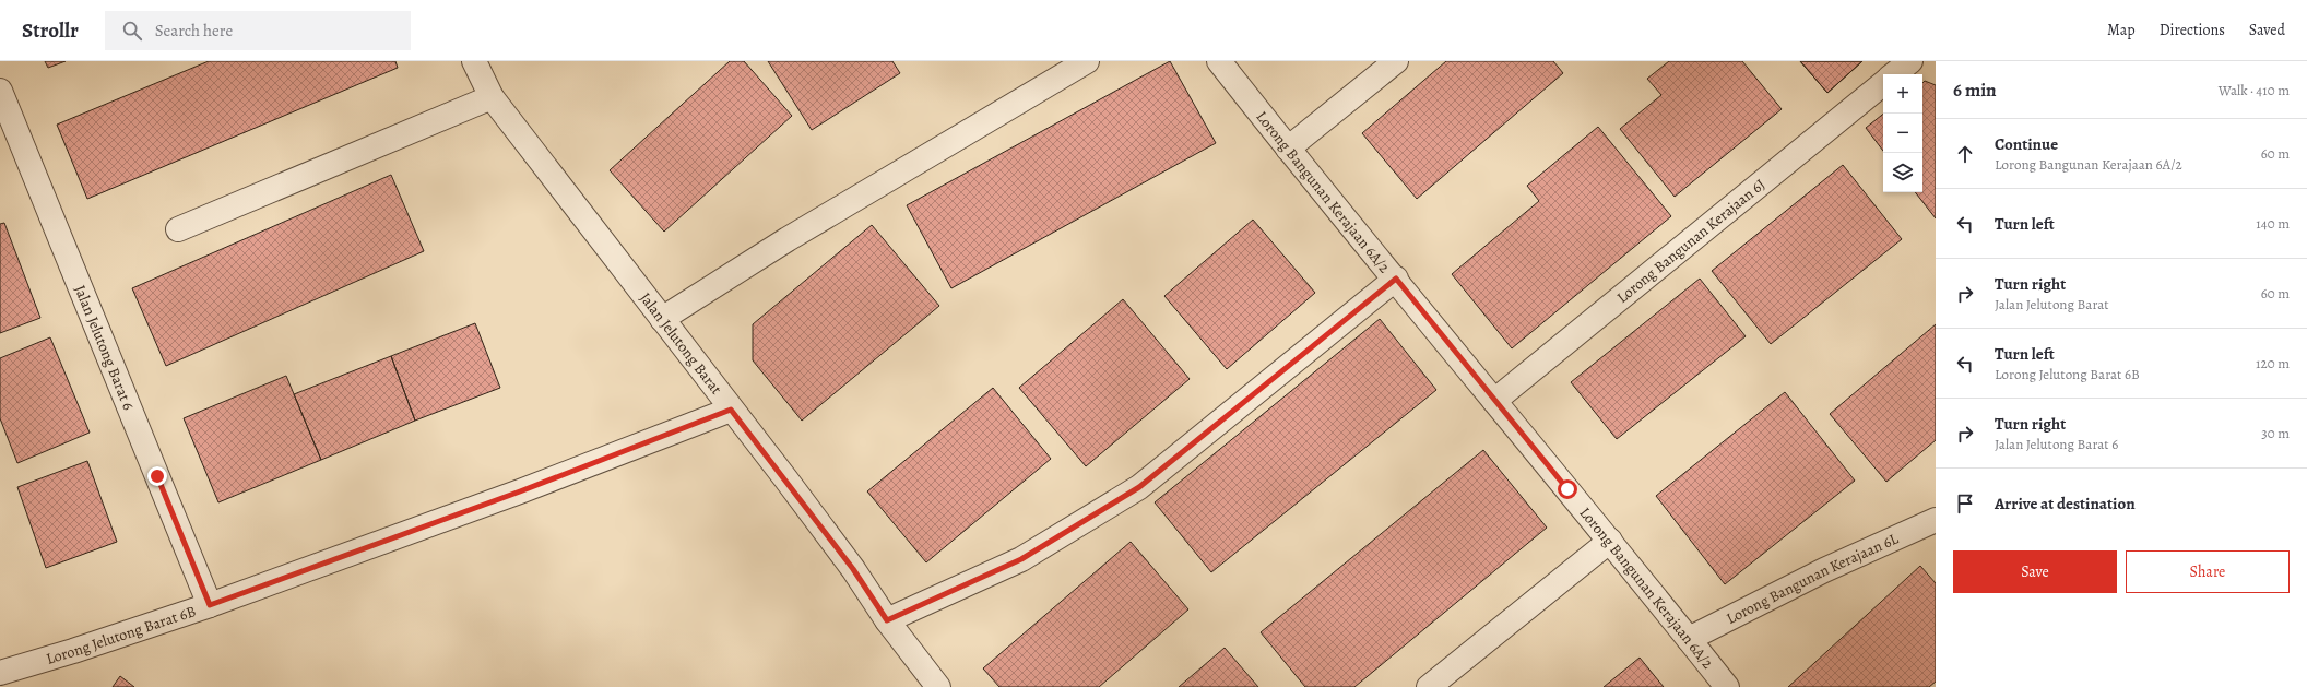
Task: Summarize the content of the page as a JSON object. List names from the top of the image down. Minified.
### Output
{"streets":{"street":["Lorong Bangunan Kerajaan 6A/2","Lorong Bangunan Kerajaan 6J","Jalan Jelutong Barat","Jalan Jelutong Barat 6","Lorong Bangunan Kerajaan 6L","Lorong Jelutong Barat 6B"]},"crossings":[["Lorong Bangunan Kerajaan 6A/2","Lorong Bangunan Kerajaan 6J"],["Lorong Bangunan Kerajaan 6A/2","Lorong Bangunan Kerajaan 6L"],["Jalan Jelutong Barat","Lorong Jelutong Barat 6B"],["Jalan Jelutong Barat 6","Lorong Jelutong Barat 6B"]],"page":{"header":"Strollr","search":"Search here","nav":["Map","Directions","Saved"],"heading":["6 min","Walk · 410 m"],"map_buttons":["+","−"],"list":[["Continue","Lorong Bangunan Kerajaan 6A/2","60 m"],["Turn left","140 m"],["Turn right","Jalan Jelutong Barat","60 m"],["Turn left","Lorong Jelutong Barat 6B","120 m"],["Turn right","Jalan Jelutong Barat 6","30 m"],"Arrive at destination"],"buttons":["Save","Share"]}}
